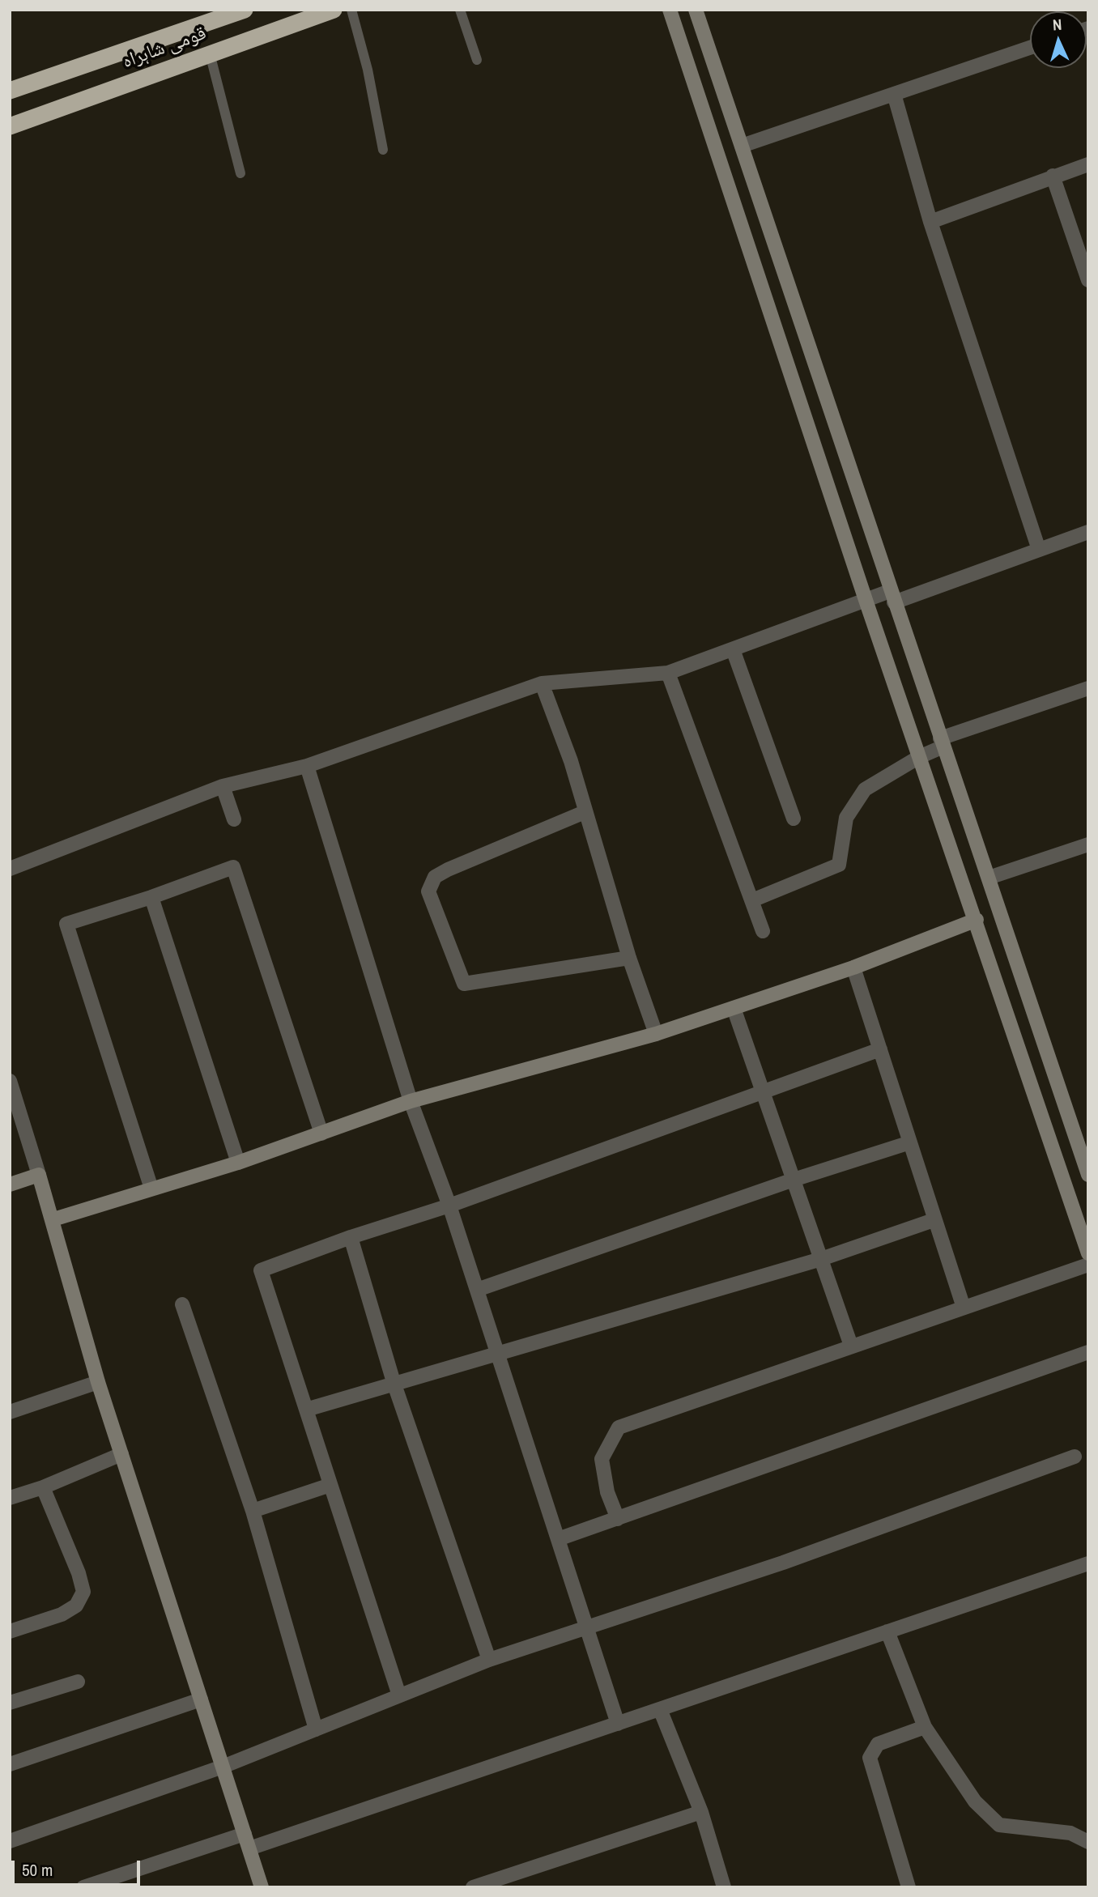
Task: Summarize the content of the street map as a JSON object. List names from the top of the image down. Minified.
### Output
{"streets":{"highway":["قومی شاہراہ"]},"scale_bar":"50 m","north":"top"}
